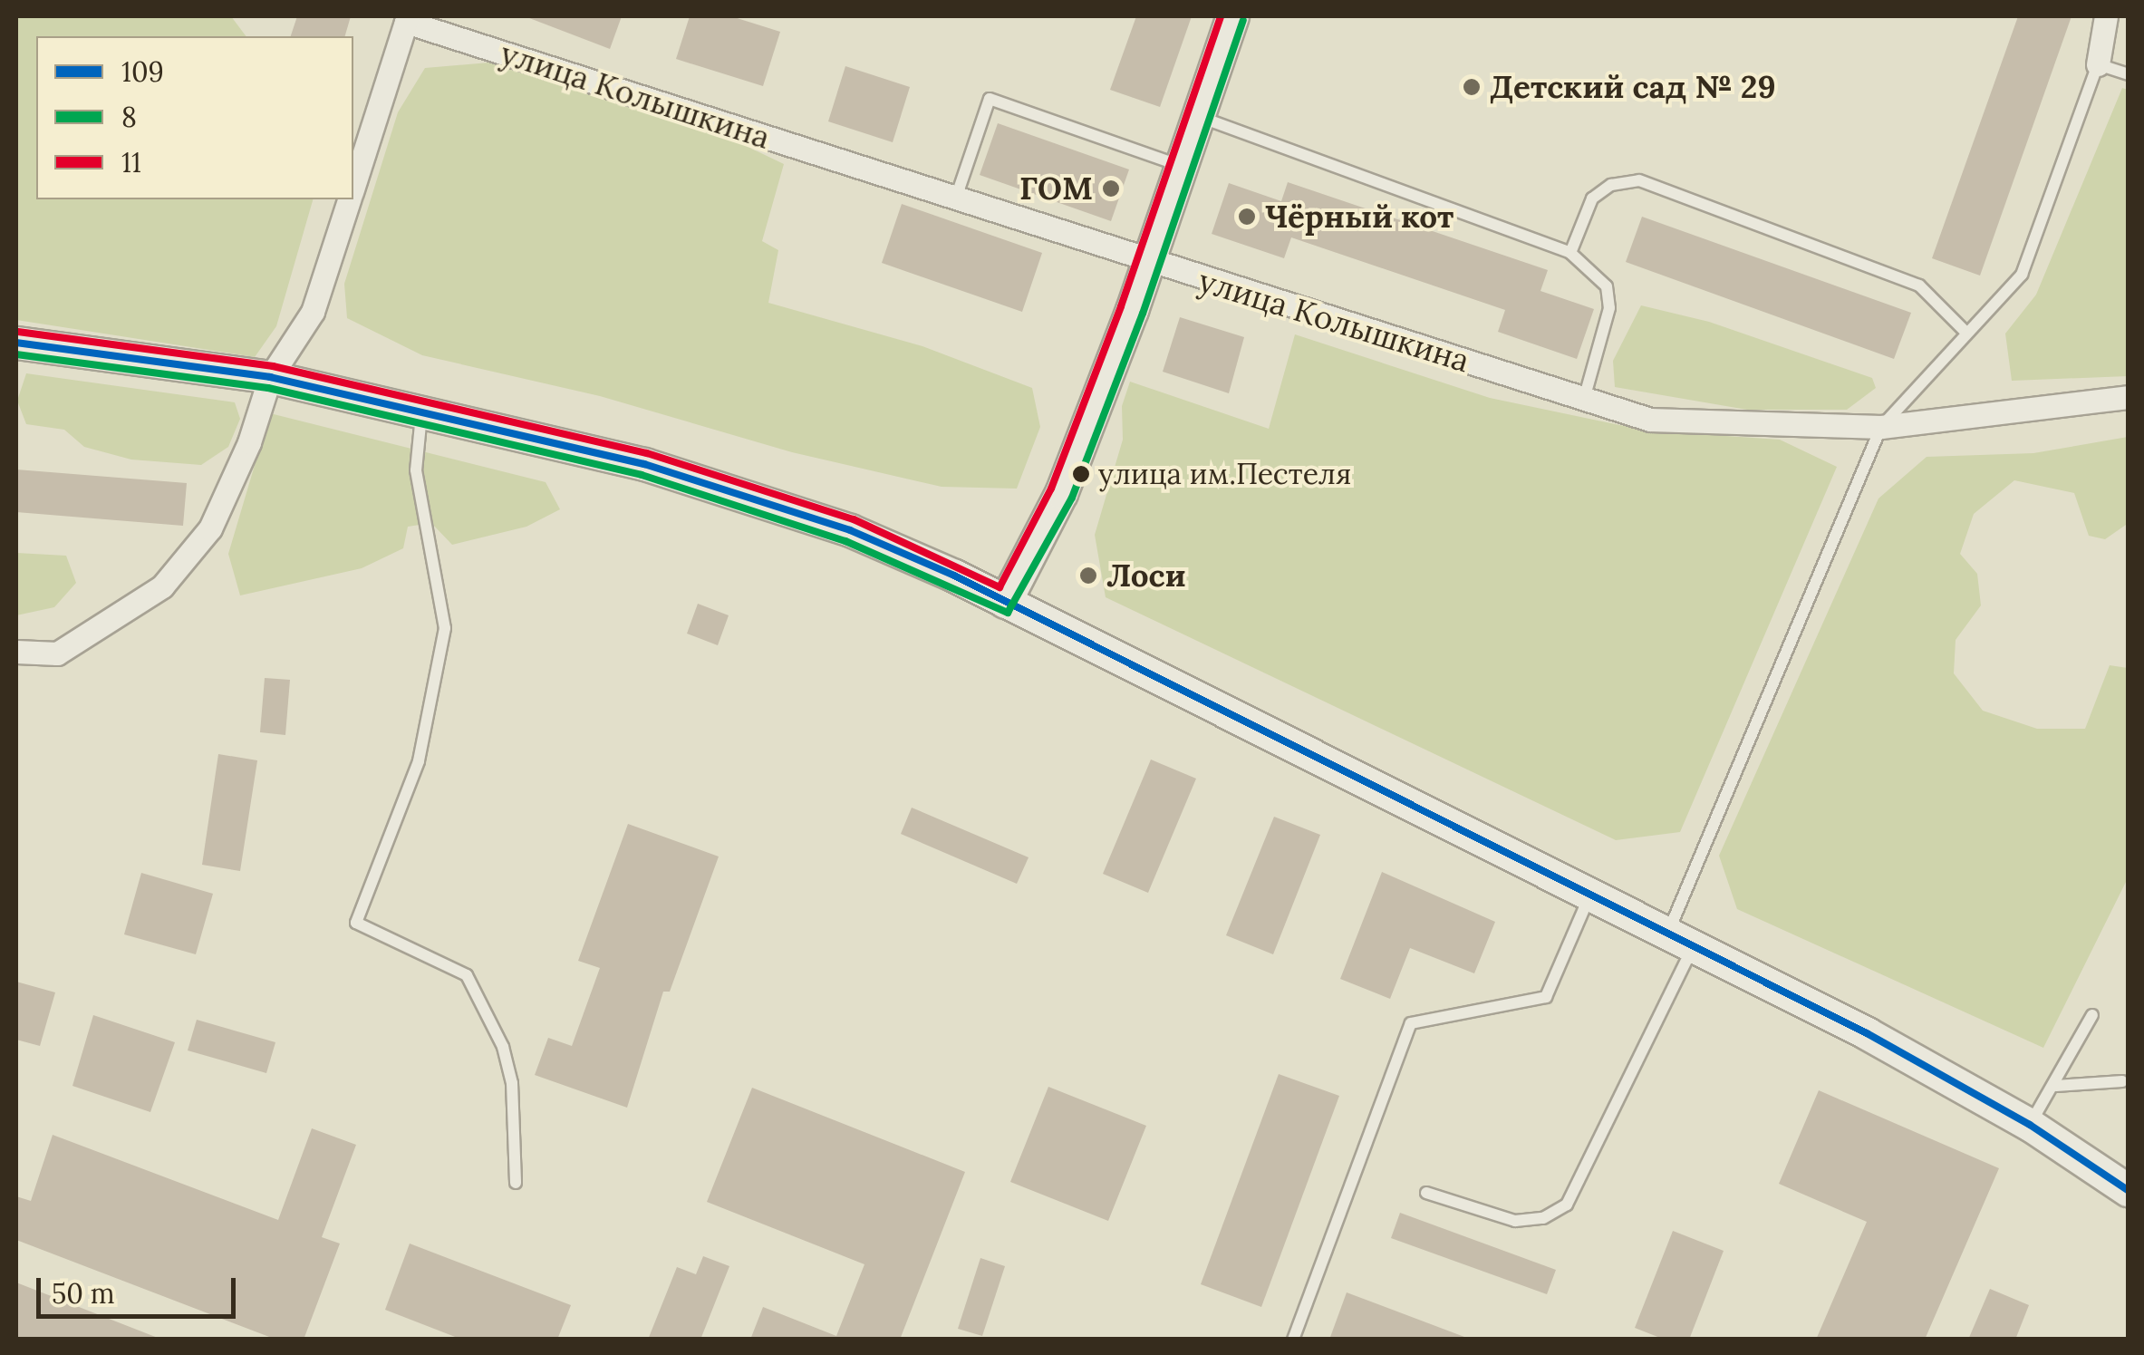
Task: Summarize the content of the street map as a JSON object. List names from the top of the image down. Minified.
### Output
{"streets":{"street":["улица Колышкина"]},"places":["Детский сад № 29","ГОМ","Чёрный кот","улица им.Пестеля","Лоси"],"lines":["transit line 11","transit line 8","transit line 109"],"legend":["109","8","11"],"scale_bar":"50 m"}
